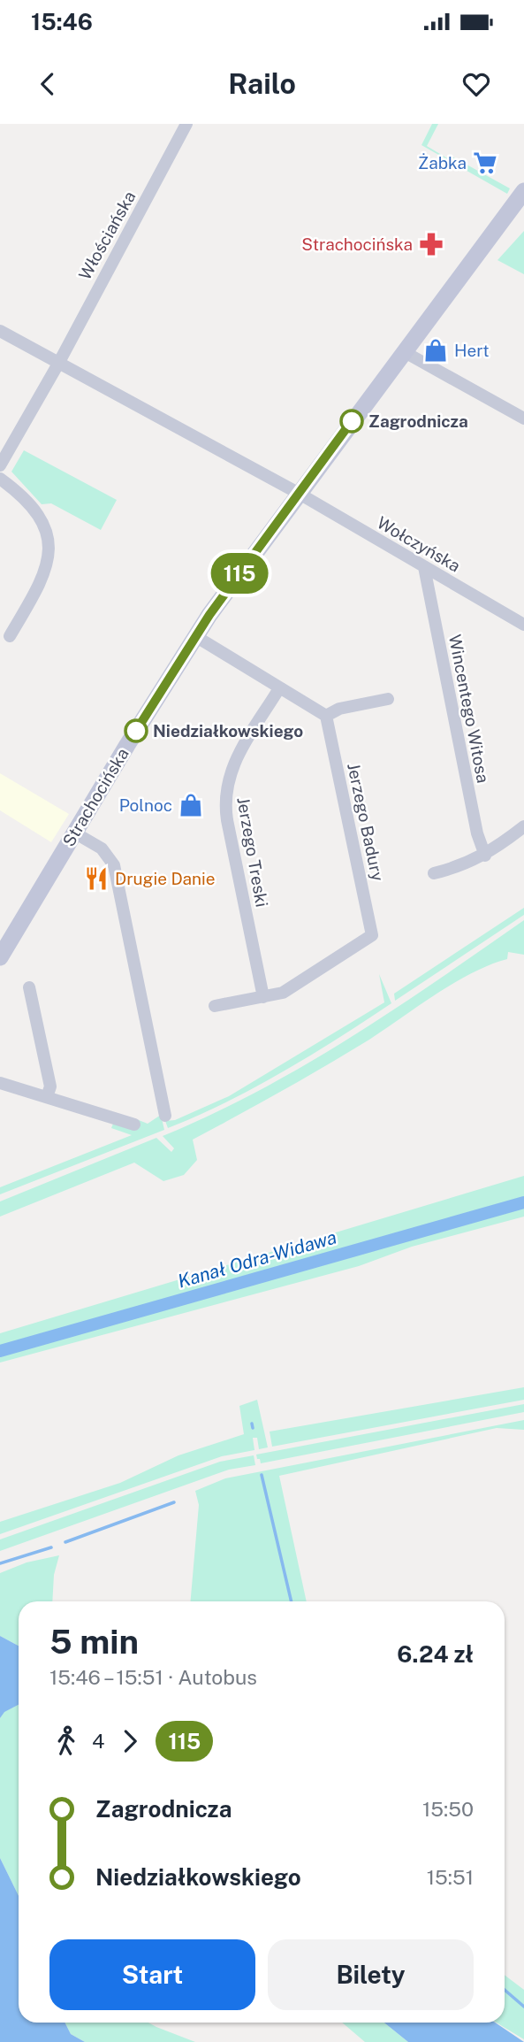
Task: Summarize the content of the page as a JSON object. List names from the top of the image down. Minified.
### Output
{"streets":{"main road":["Strachocińska"],"street":["Włościańska","Wołczyńska","Wincentego Witosa","Jerzego Badury","Jerzego Treski"]},"crossings":[["Wołczyńska","Wincentego Witosa"],["Wołczyńska","Strachocińska"],["Jerzego Badury","Jerzego Treski"]],"water":["Kanał Odra-Widawa"],"places":{"supermarket":["Żabka"],"pharmacy":["Strachocińska"],"shop":["Hert","Polnoc"],"other":["Zagrodnicza","Niedziałkowskiego"],"restaurant":["Drugie Danie"]},"lines":["bus line 115"],"page":{"status":"15:46","header":"Railo","on_map":"115","heading":["5 min","15:46 – 15:51 · Autobus","6.24 zł"],"legs":["4","115"],"list":[{"name":"Zagrodnicza","value":"15:50"},{"name":"Niedziałkowskiego","value":"15:51"}],"buttons":["Start","Bilety"]}}
